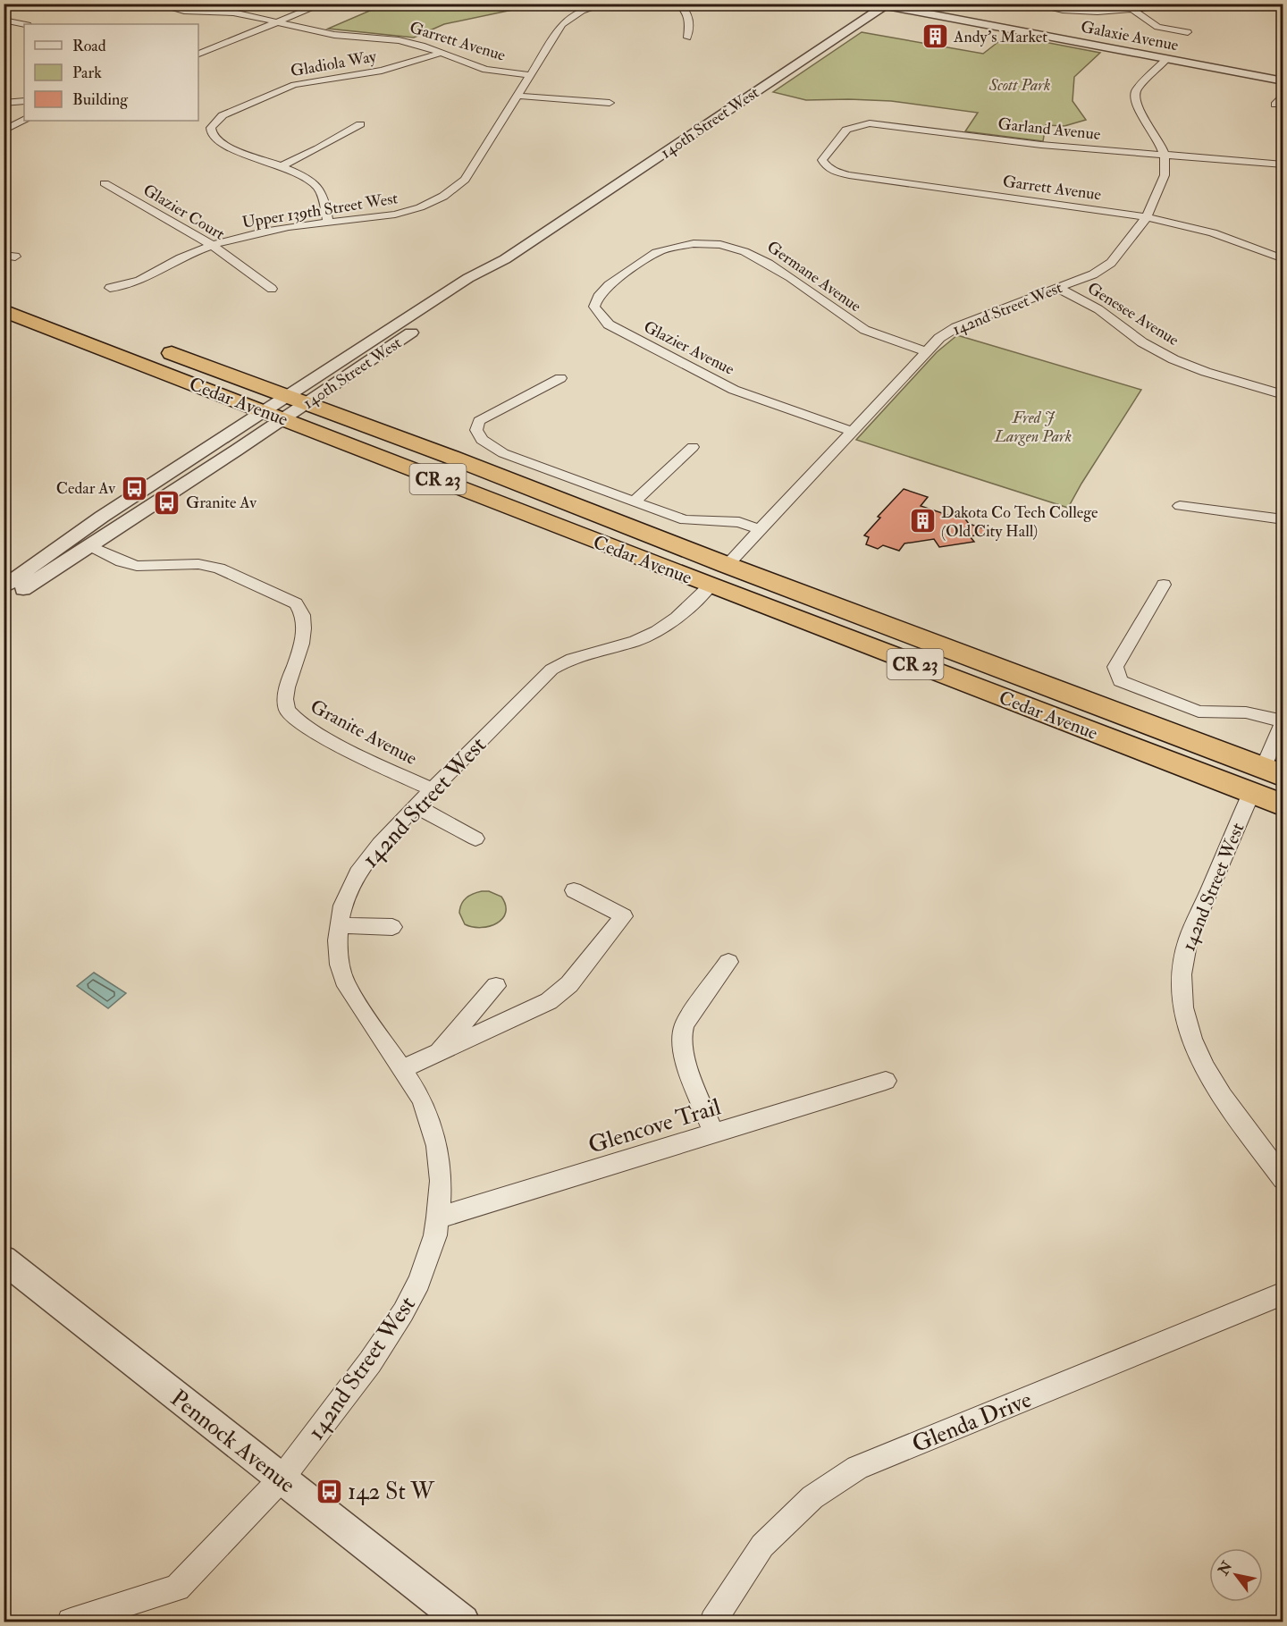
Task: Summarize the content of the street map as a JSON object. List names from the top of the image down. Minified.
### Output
{"streets":{"highway":["Cedar Avenue","CR 23"],"street":["Galaxie Avenue","Garrett Avenue","Gladiola Way","140th Street West","Garland Avenue","Upper 139th Street West","Glazier Court","Germane Avenue","142nd Street West","Genesee Avenue","Glazier Avenue","Granite Avenue","Glencove Trail","Glenda Drive","Pennock Avenue"]},"crossings":[["Galaxie Avenue","140th Street West"],["Garrett Avenue","Gladiola Way"],["Garrett Avenue","Garland Avenue"],["Garrett Avenue","Upper 139th Street West"],["Garrett Avenue","142nd Street West"],["Gladiola Way","Upper 139th Street West"],["140th Street West","Cedar Avenue"],["140th Street West","Granite Avenue"],["Garland Avenue","142nd Street West"],["Upper 139th Street West","Glazier Court"],["Germane Avenue","142nd Street West"],["Germane Avenue","Glazier Avenue"],["142nd Street West","Genesee Avenue"],["142nd Street West","Glazier Avenue"],["142nd Street West","Cedar Avenue"],["142nd Street West","Granite Avenue"],["142nd Street West","Glencove Trail"],["142nd Street West","Pennock Avenue"]],"parks":["Scott Park","Fred J Largen Park"],"places":{"building":["Andy's Market","Dakota Co Tech College (Old City Hall)"],"bus stop":["Cedar Av","Granite Av","142 St W"]},"legend":["Road","Park","Building"],"north":"top left"}
